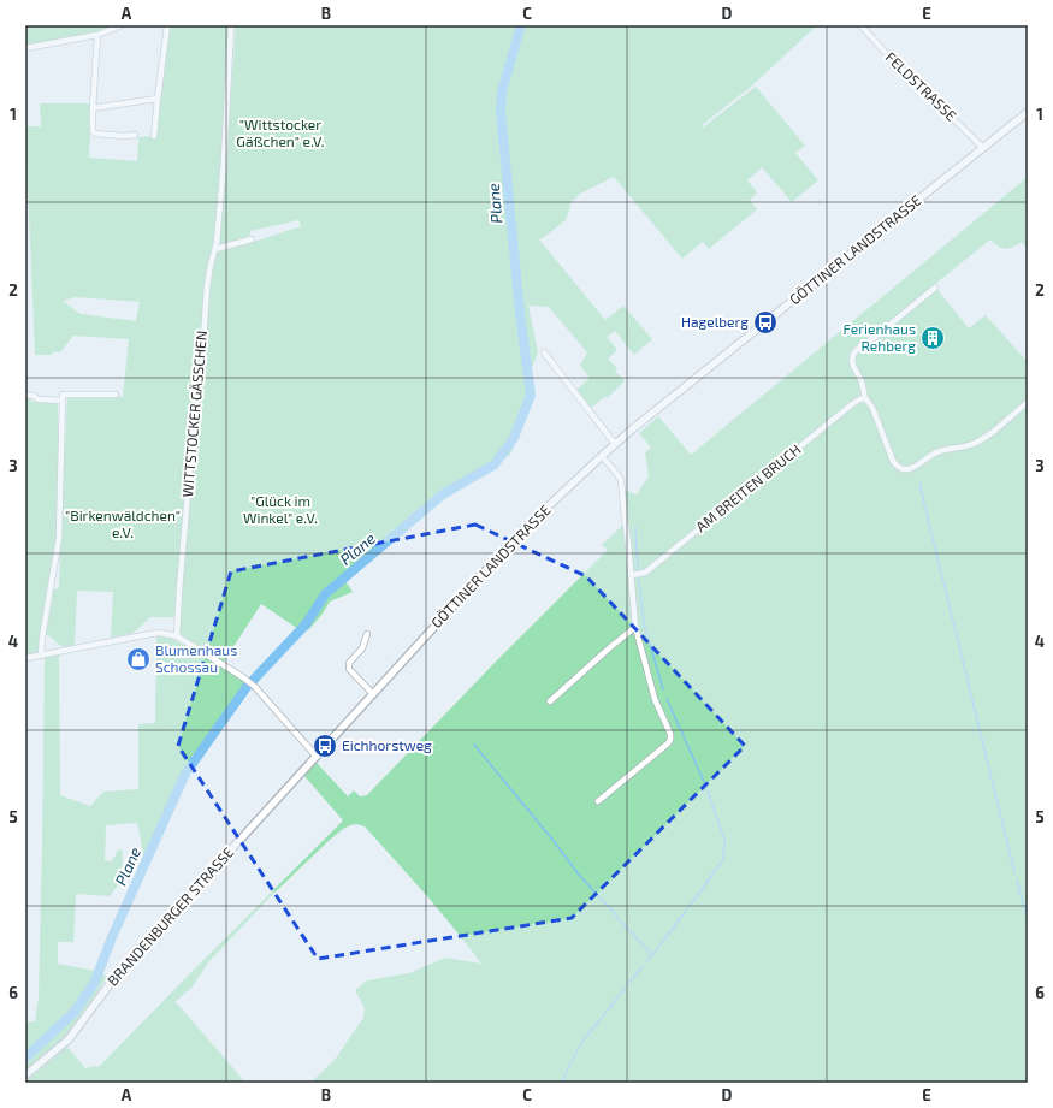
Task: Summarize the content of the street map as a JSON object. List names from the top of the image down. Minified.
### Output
{"streets":{"street":["FELDSTRASSE","GÖTTINER LANDSTRASSE","WITTSTOCKER GÄSSCHEN","AM BREITEN BRUCH","BRANDENBURGER STRASSE"]},"crossings":[["FELDSTRASSE","GÖTTINER LANDSTRASSE"],["GÖTTINER LANDSTRASSE","BRANDENBURGER STRASSE"]],"water":["Plane"],"parks":["\"Wittstocker Gäßchen\" e.V.","\"Glück im Winkel\" e.V.","\"Birkenwäldchen\" e.V."],"places":{"bus stop":["Hagelberg","Eichhorstweg"],"building":["Ferienhaus Rehberg"],"shop":["Blumenhaus Schossau"]},"grid":{"columns":["A","B","C","D","E"],"rows":["1","2","3","4","5","6"]}}
